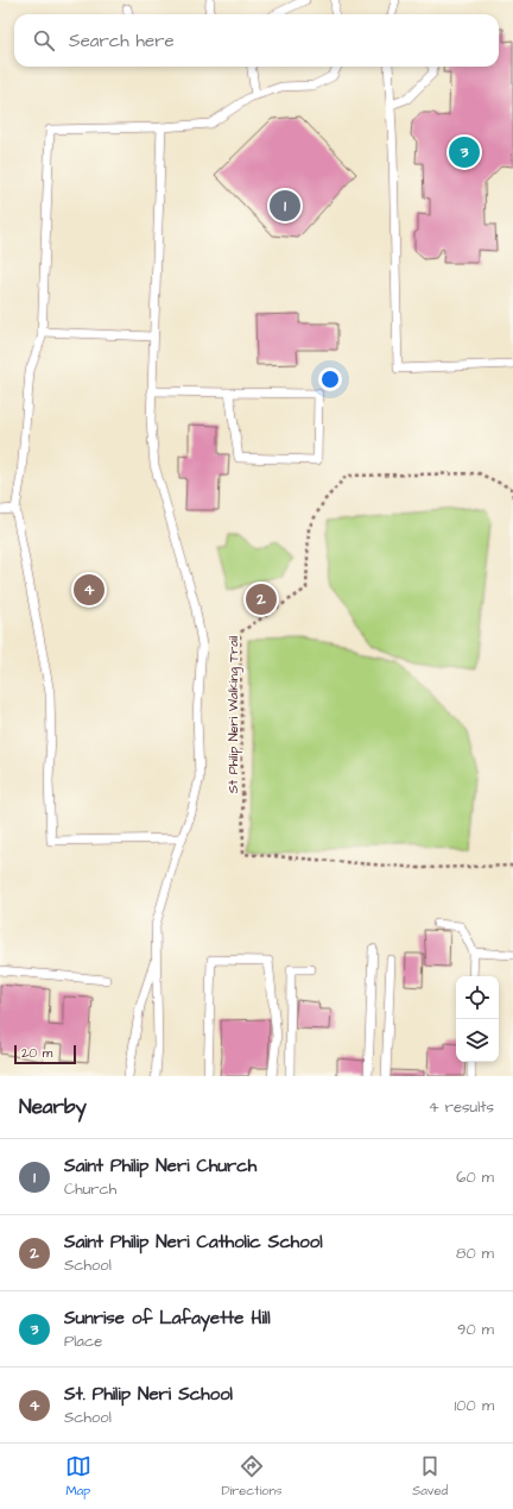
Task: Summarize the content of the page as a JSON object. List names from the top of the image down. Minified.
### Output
{"streets":{"path":["St Philip Neri Walking Trail"]},"scale_bar":"20 m","page":{"search":"Search here","pins":["3","1","4","2"],"scale":"20 m","heading":["Nearby","4 results"],"list":[{"mark":"1","name":"Saint Philip Neri Church","note":"Church","value":"60 m"},{"mark":"2","name":"Saint Philip Neri Catholic School","note":"School","value":"80 m"},{"mark":"3","name":"Sunrise of Lafayette Hill","note":"Place","value":"90 m"},{"mark":"4","name":"St. Philip Neri School","note":"School","value":"100 m"}],"nav":["Map","Directions","Saved"]}}
